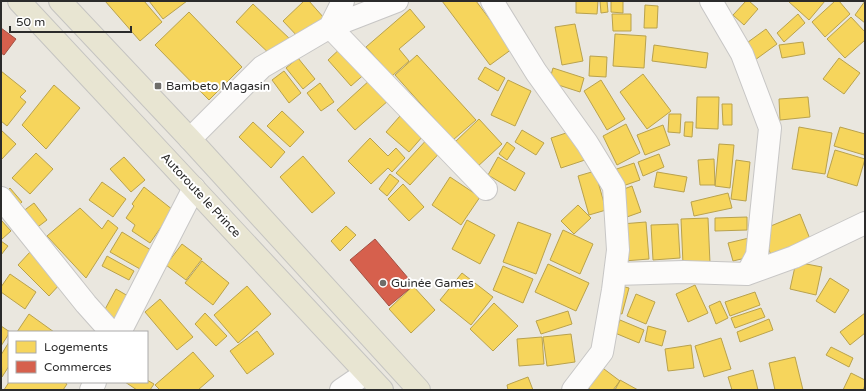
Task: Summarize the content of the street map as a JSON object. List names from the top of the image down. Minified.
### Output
{"streets":{"main road":["Autoroute le Prince"]},"places":{"transit":["Bambeto Magasin"],"other":["Guinée Games"]},"legend":["Logements","Commerces"],"scale_bar":"50 m"}
